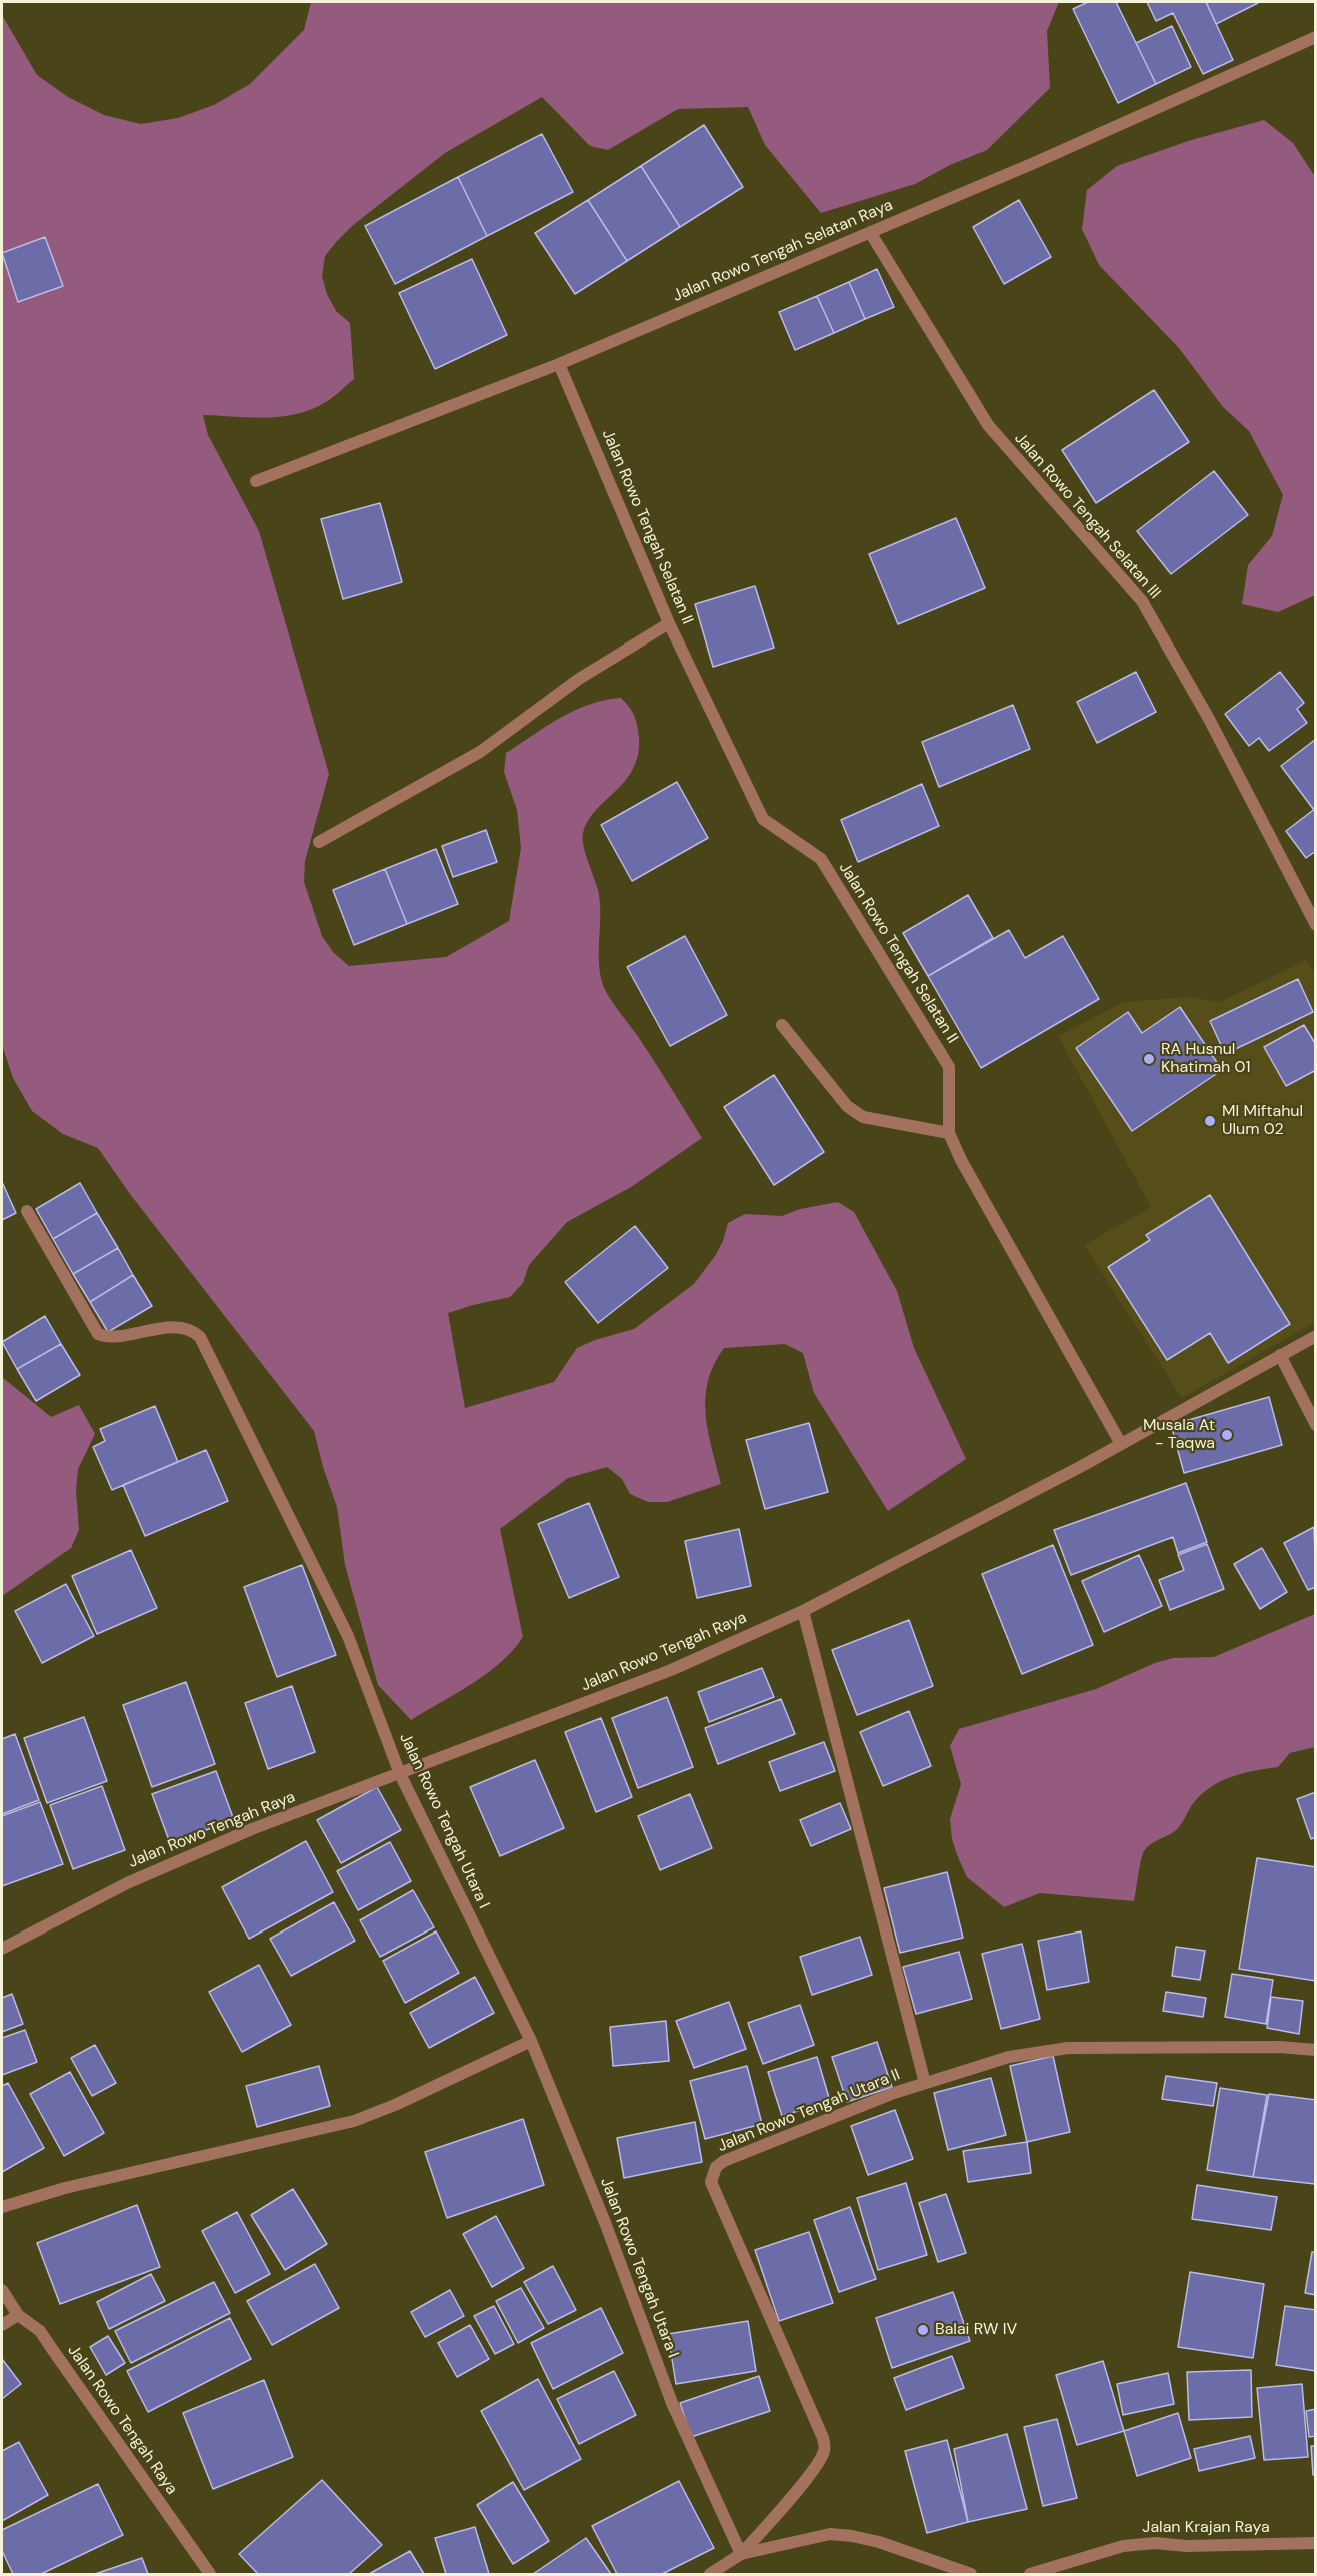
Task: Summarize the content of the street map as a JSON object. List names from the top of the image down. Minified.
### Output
{"streets":{"street":["Jalan Rowo Tengah Selatan Raya","Jalan Rowo Tengah Selatan III","Jalan Rowo Tengah Selatan II","Jalan Rowo Tengah Raya","Jalan Rowo Tengah Utara I","Jalan Rowo Tengah Utara II","Jalan Krajan Raya"]},"crossings":[["Jalan Rowo Tengah Selatan Raya","Jalan Rowo Tengah Selatan III"],["Jalan Rowo Tengah Selatan Raya","Jalan Rowo Tengah Selatan II"],["Jalan Rowo Tengah Selatan II","Jalan Rowo Tengah Raya"],["Jalan Rowo Tengah Raya","Jalan Rowo Tengah Utara I"],["Jalan Rowo Tengah Utara I","Jalan Rowo Tengah Utara II"]],"places":["RA Husnul Khatimah 01","MI Miftahul Ulum 02","Musala At - Taqwa","Balai RW IV"]}
